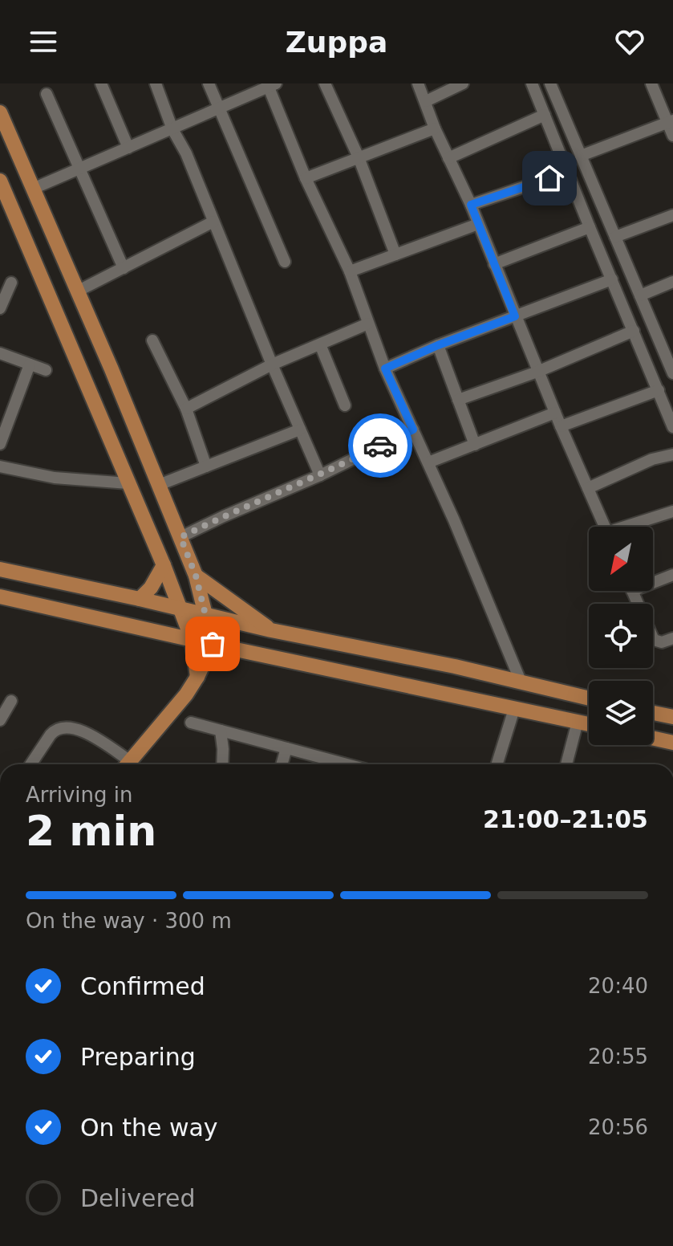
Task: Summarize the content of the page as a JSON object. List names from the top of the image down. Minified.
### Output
{"north":"bottom left","page":{"header":"Zuppa","heading":["2 min","Arriving in","21:00–21:05"],"bar":"On the way · 300 m","list":[["Confirmed","20:40"],["Preparing","20:55"],["On the way","20:56"],"Delivered"]}}
